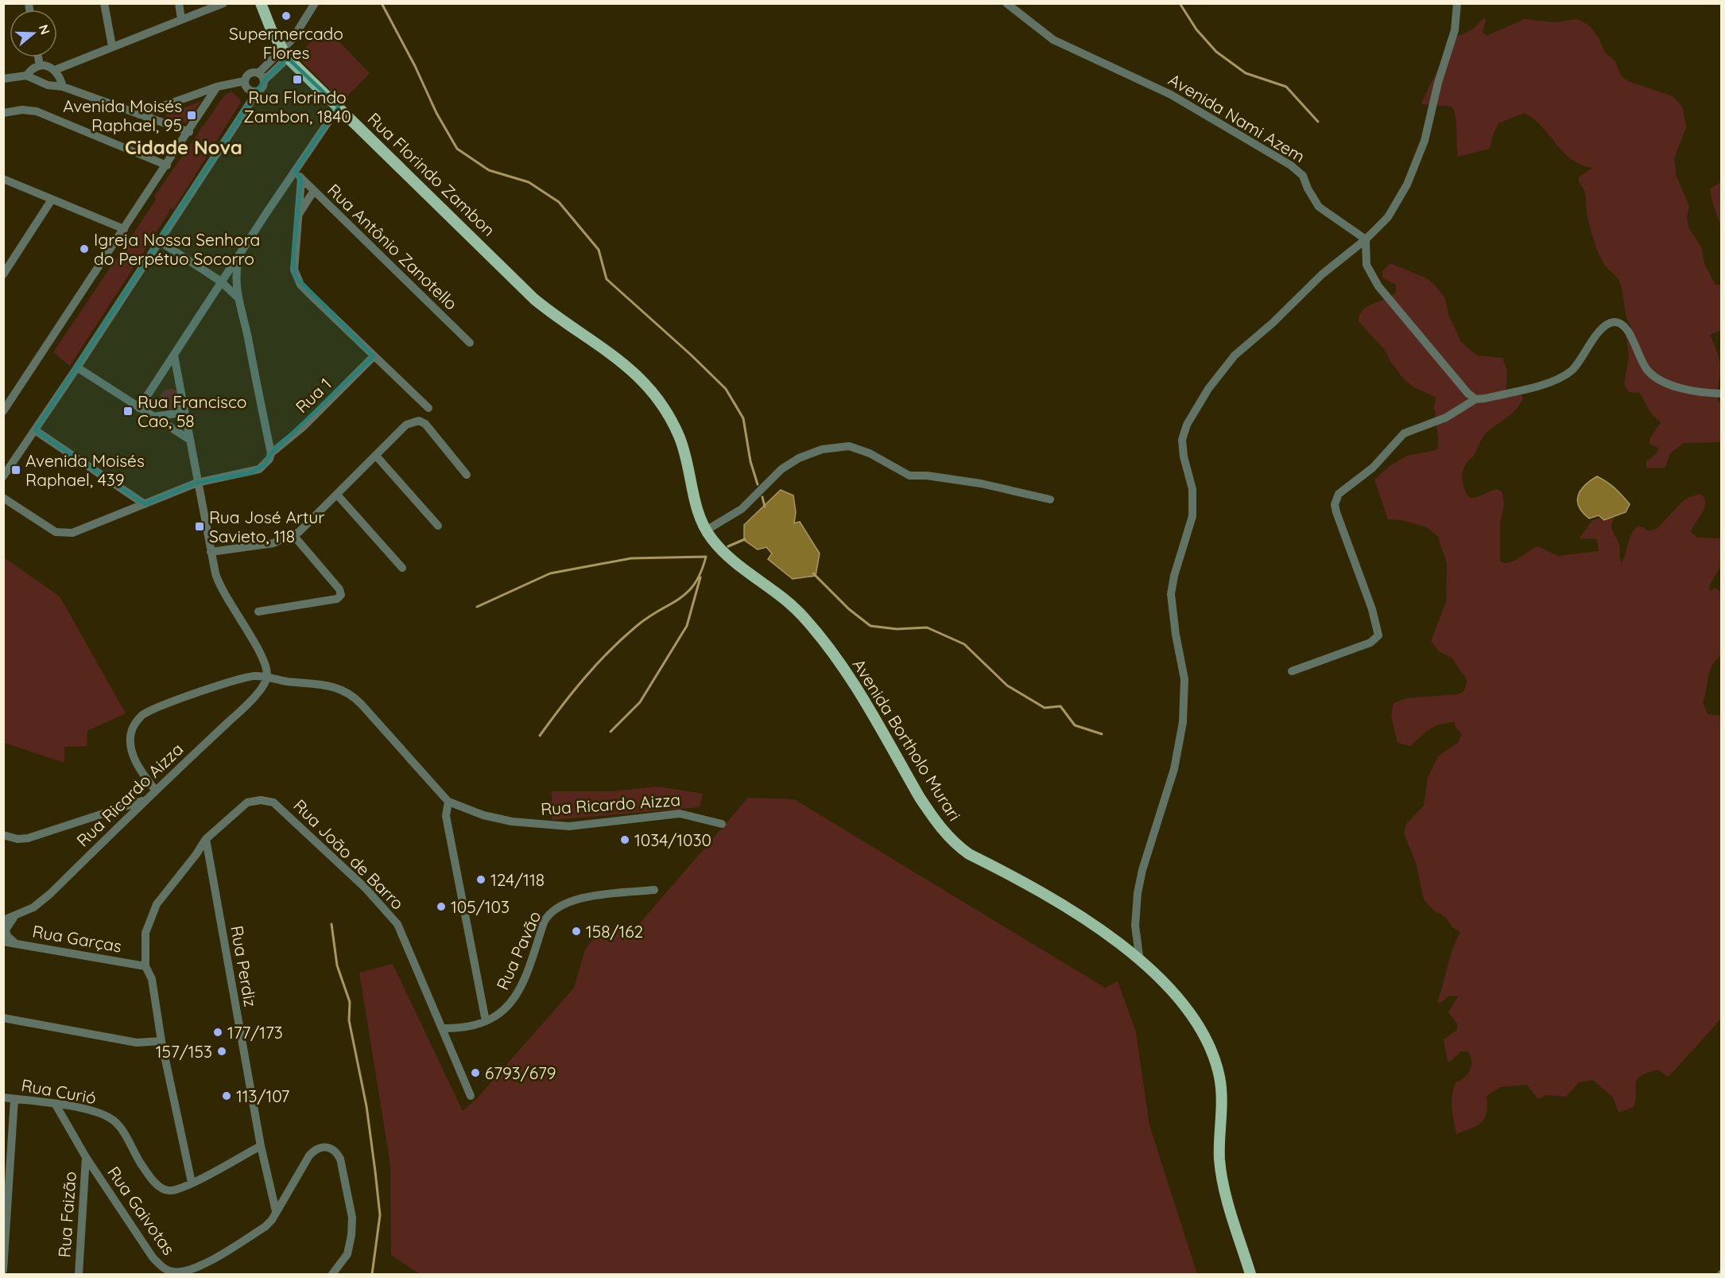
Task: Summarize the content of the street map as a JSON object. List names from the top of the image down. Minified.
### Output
{"streets":{"main road":["Rua Florindo Zambon","Avenida Bortholo Murari"],"street":["Avenida Nami Azem","Rua Antônio Zanotello","Rua 1","Rua Ricardo Aizza","Rua João de Barro","Rua Garças","Rua Pavão","Rua Perdiz","Rua Curió","Rua Gaivotas","Rua Faizão"]},"crossings":[["Rua Florindo Zambon","Avenida Bortholo Murari"],["Rua João de Barro","Rua Garças"],["Rua João de Barro","Rua Pavão"],["Rua João de Barro","Rua Perdiz"],["Rua João de Barro","Rua Curió"],["Rua Perdiz","Rua Curió"],["Rua Perdiz","Rua Gaivotas"],["Rua Curió","Rua Gaivotas"],["Rua Gaivotas","Rua Faizão"]],"districts":["Cidade Nova"],"places":{"other":["Supermercado Flores","Igreja Nossa Senhora do Perpétuo Socorro","1034/1030","124/118","105/103","158/162","177/173","157/153","6793/679","113/107"],"transit":["Rua Florindo Zambon, 1840","Avenida Moisés Raphael, 95","Rua Francisco Cao, 58","Avenida Moisés Raphael, 439","Rua José Artur Savieto, 118"]},"north":"right"}
